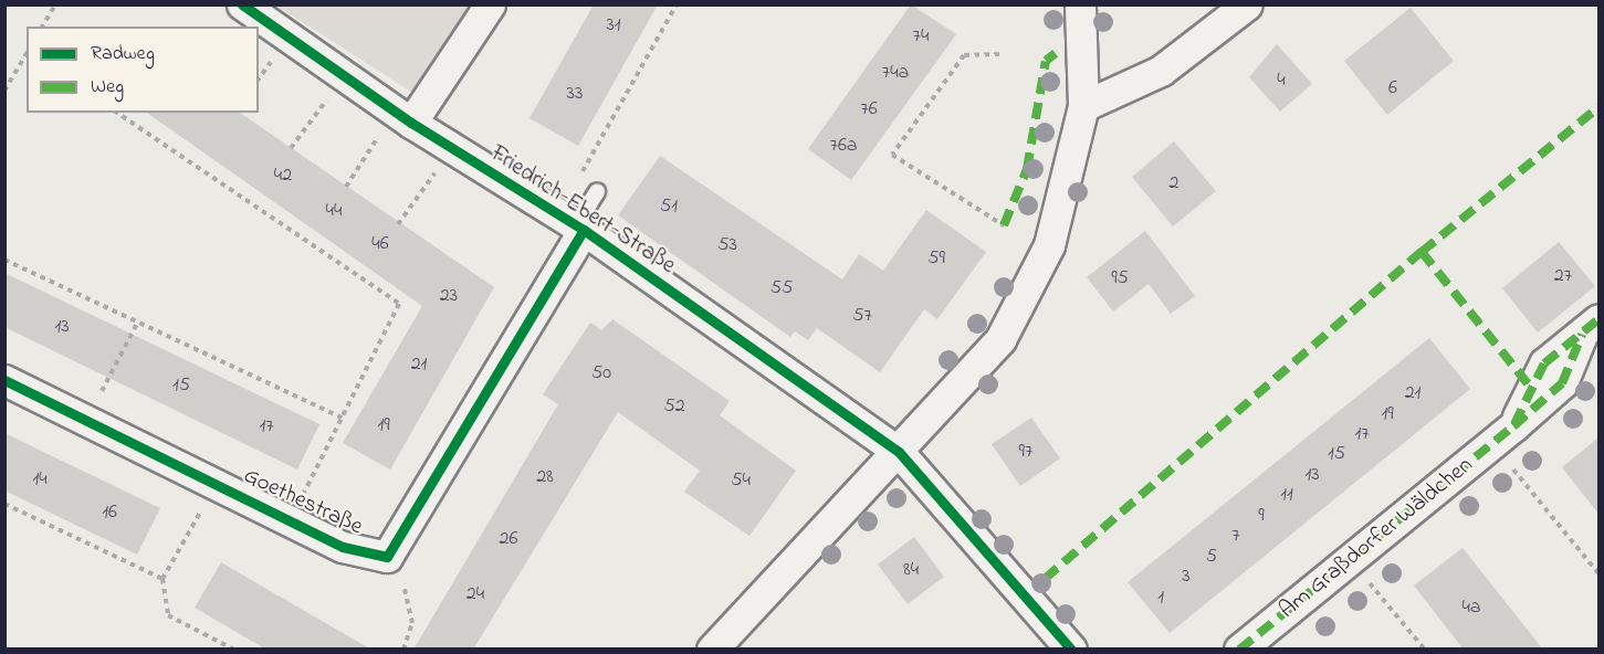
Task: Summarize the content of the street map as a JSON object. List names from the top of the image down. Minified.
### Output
{"streets":{"street":["Friedrich-Ebert-Straße","Goethestraße","Am Graßdorfer Wäldchen"]},"crossings":[["Friedrich-Ebert-Straße","Goethestraße"]],"house_numbers":["31","74","74a","4","6","33","76","76a","42","2","51","44","46","53","59","27","95","55","23","57","13","21","50","15","21","52","19","19","17","17","97","15","13","28","14","54","11","16","9","7","26","5","84","3","24","1","4a"],"legend":["Radweg","Weg"]}
